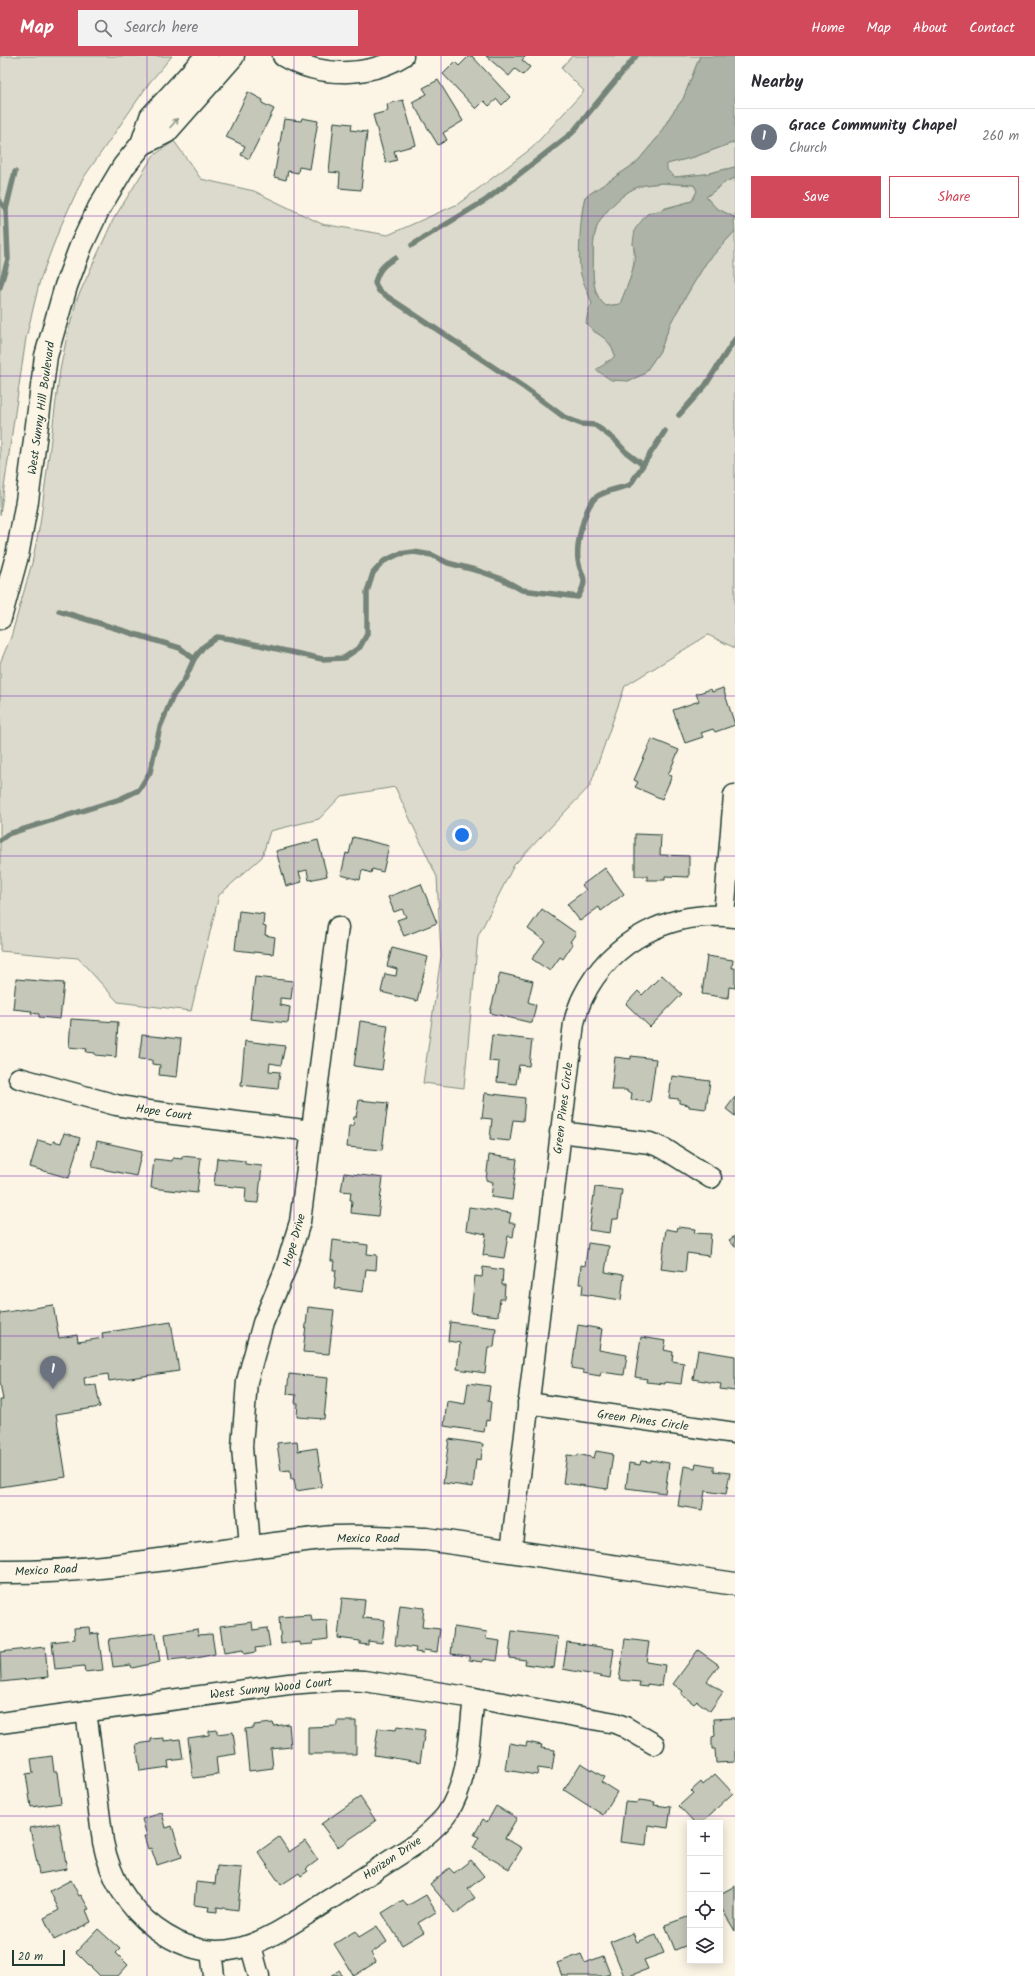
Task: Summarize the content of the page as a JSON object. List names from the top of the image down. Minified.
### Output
{"streets":{"main road":["West Sunny Hill Boulevard","Mexico Road"],"street":["Green Pines Circle","Hope Court","Hope Drive","West Sunny Wood Court","Horizon Drive"]},"crossings":[["Green Pines Circle","Mexico Road"],["Hope Court","Hope Drive"],["Hope Drive","Mexico Road"],["West Sunny Wood Court","Horizon Drive"]],"scale_bar":"20 m","page":{"header":"Map","search":"Search here","nav":["Home","Map","About","Contact"],"heading":"Nearby","list":[{"mark":"1","name":"Grace Community Chapel","note":"Church","value":"260 m"}],"buttons":["Save","Share"],"pins":"1","map_buttons":["+","−"],"scale":"20 m"}}
